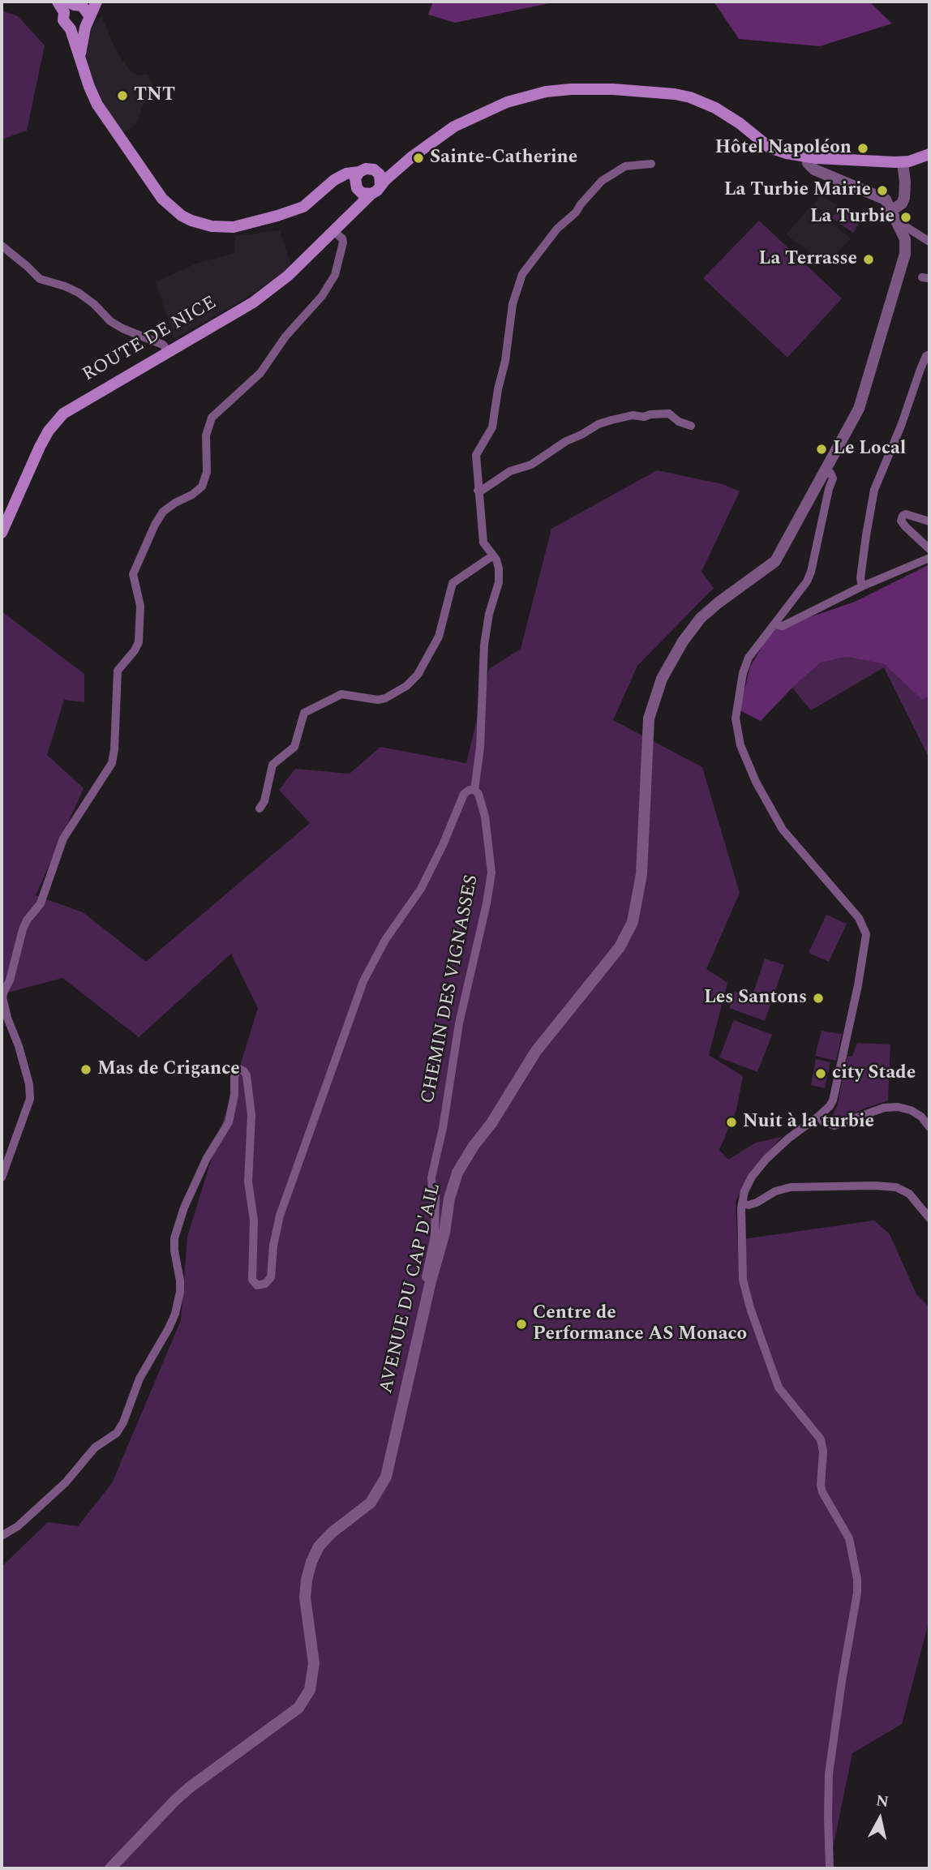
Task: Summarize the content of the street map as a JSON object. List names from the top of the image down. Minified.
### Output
{"streets":{"main road":["ROUTE DE NICE"],"street":["CHEMIN DES VIGNASSES","AVENUE DU CAP D'AIL"]},"crossings":[["CHEMIN DES VIGNASSES","AVENUE DU CAP D'AIL"]],"places":["TNT","Hôtel Napoléon","Sainte-Catherine","La Turbie Mairie","La Turbie","La Terrasse","Le Local","Les Santons","Mas de Crigance","city Stade","Nuit à la turbie","Centre de Performance AS Monaco"],"north":"top"}
